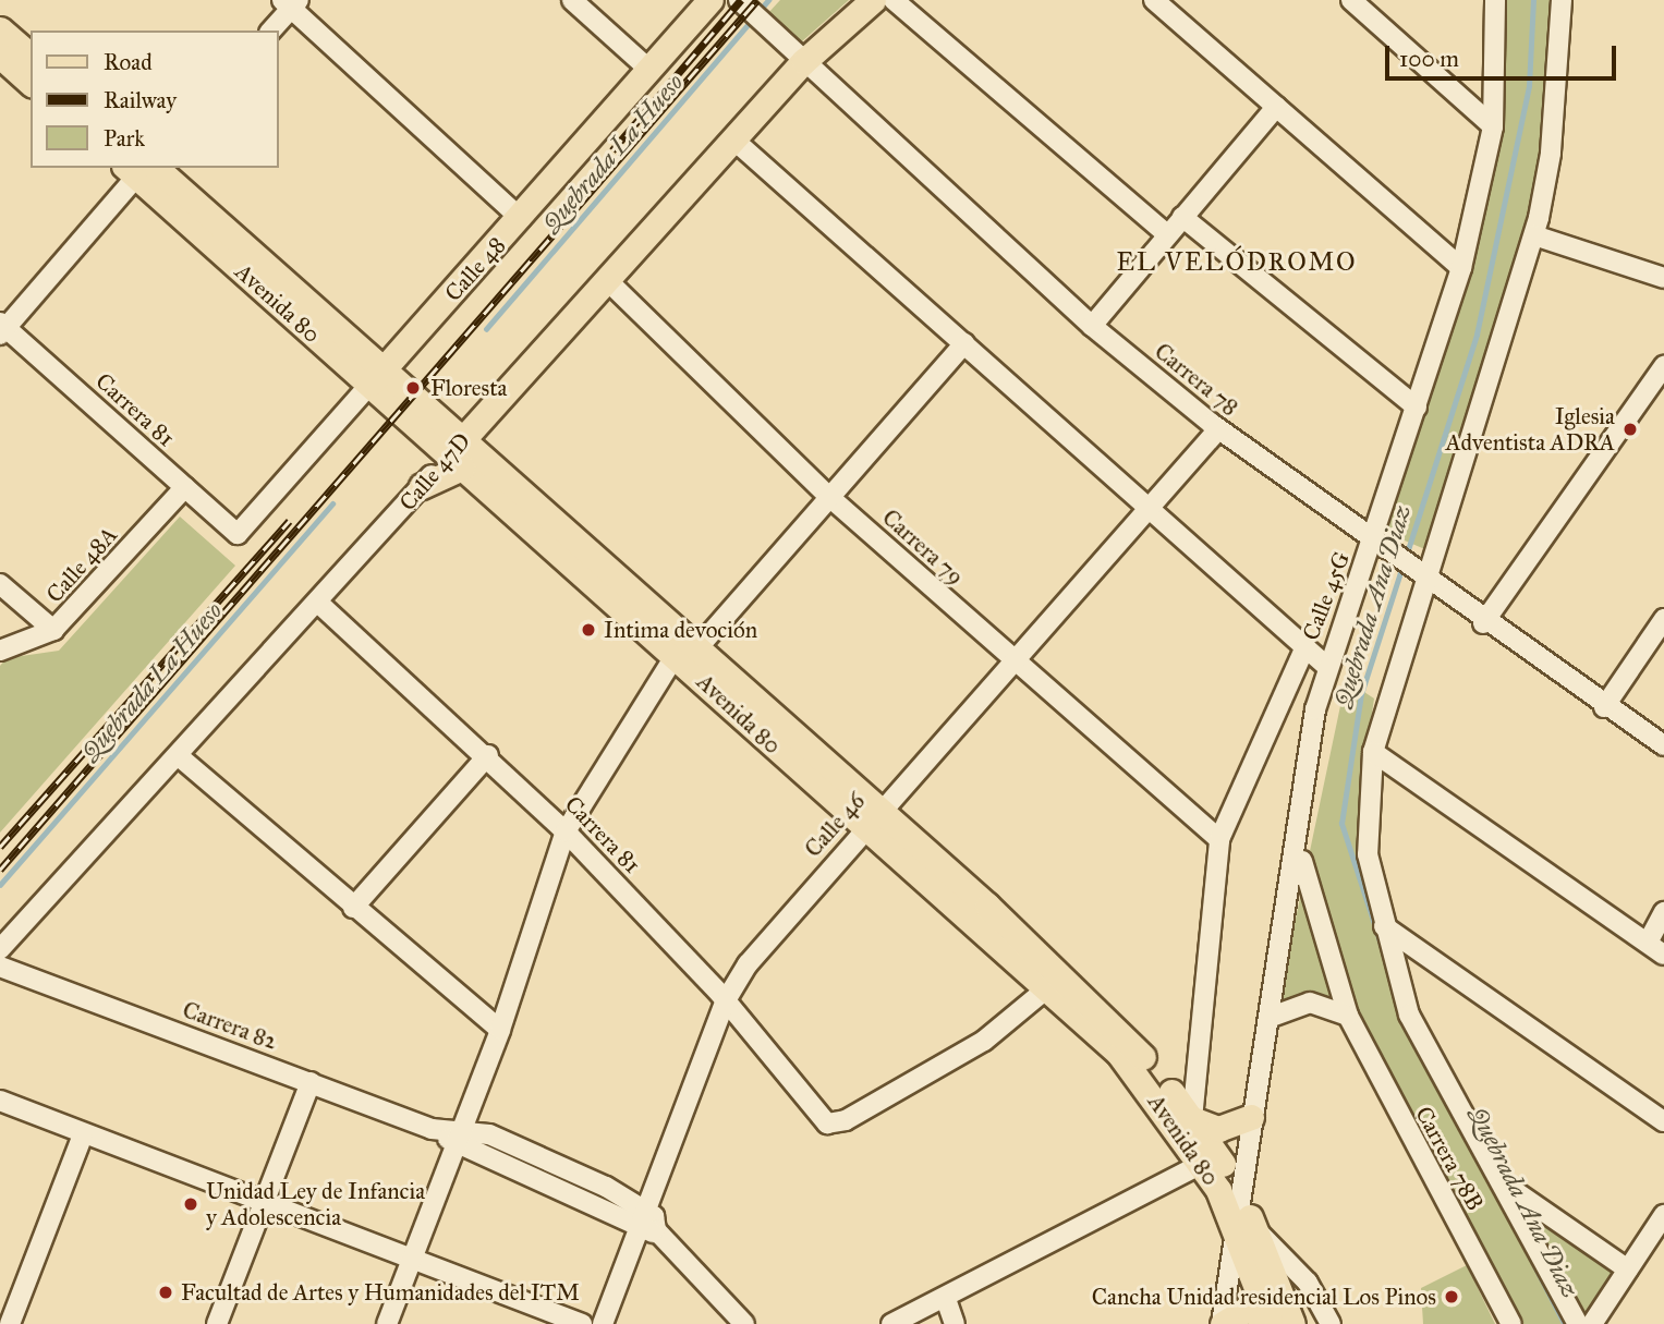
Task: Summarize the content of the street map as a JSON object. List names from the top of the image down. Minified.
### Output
{"streets":{"main road":["Calle 48","Avenida 80","Calle 47D"],"street":["Carrera 78","Carrera 81","Carrera 79","Calle 48A","Calle 45G","Calle 46","Carrera 82","Carrera 78B"]},"crossings":[["Calle 48","Avenida 80"],["Calle 48","Carrera 81"],["Avenida 80","Carrera 81"],["Avenida 80","Calle 47D"],["Avenida 80","Calle 45G"],["Avenida 80","Calle 46"],["Carrera 78","Calle 47D"],["Carrera 78","Calle 45G"],["Carrera 78","Calle 46"],["Carrera 81","Calle 47D"],["Carrera 81","Calle 48A"],["Carrera 81","Calle 46"],["Calle 47D","Carrera 79"],["Carrera 79","Calle 46"],["Calle 45G","Carrera 78B"],["Calle 46","Carrera 82"]],"districts":["EL VELÓDROMO"],"water":["Quebrada La Hueso","Quebrada Ana Diaz"],"places":["Floresta","Iglesia Adventista ADRA","Intima devoción","Unidad Ley de Infancia y Adolescencia","Facultad de Artes y Humanidades del ITM","Cancha Unidad residencial Los Pinos"],"legend":["Road","Railway","Park"],"scale_bar":"100 m"}
